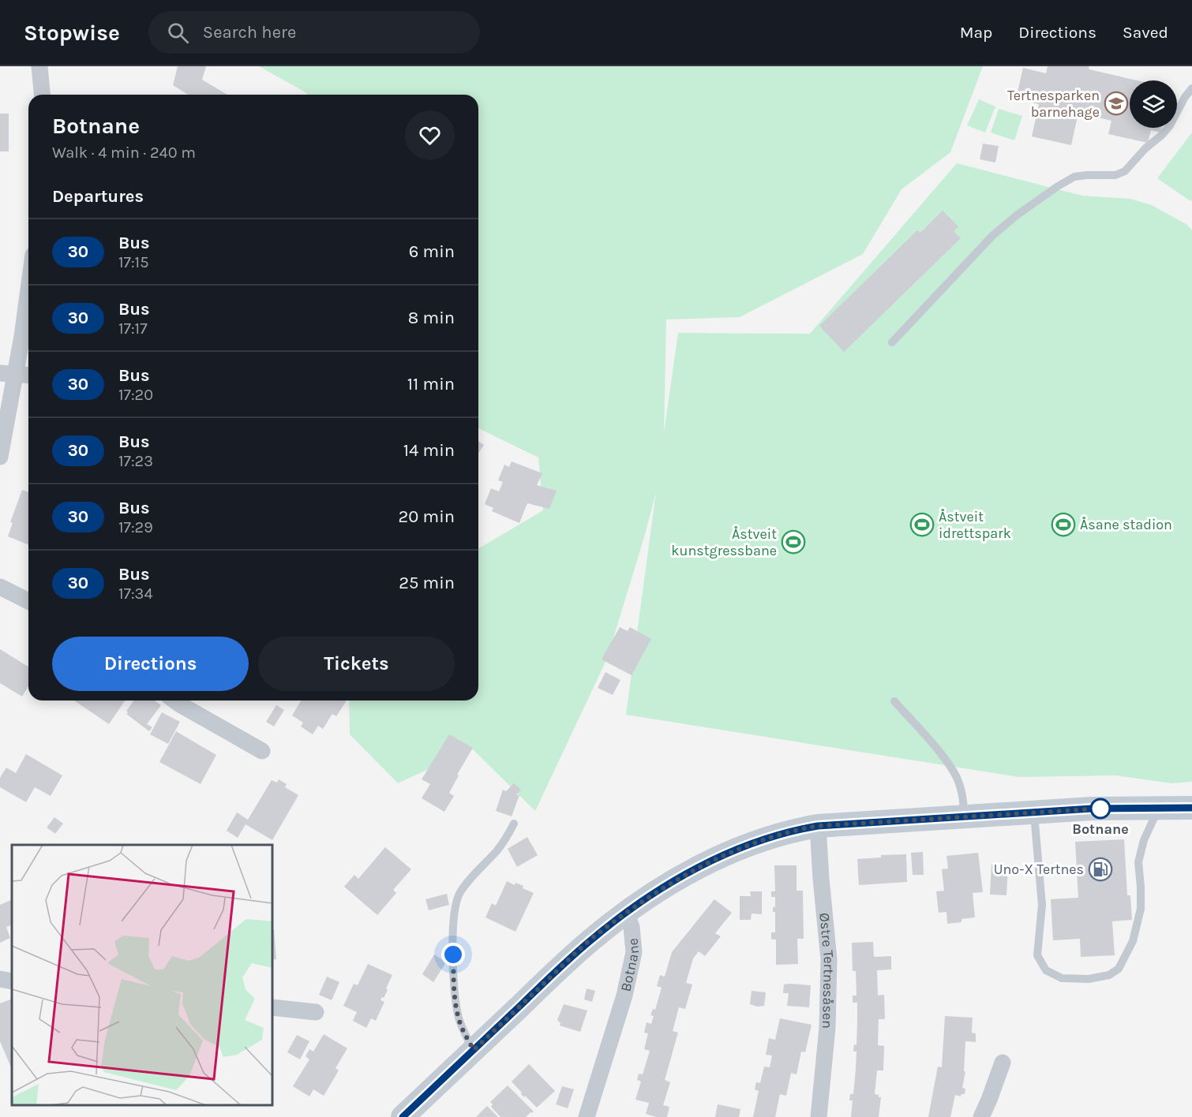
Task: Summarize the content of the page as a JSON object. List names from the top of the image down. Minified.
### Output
{"streets":{"street":["Botnane","Østre Tertnesåsen"]},"places":{"school or university":["Tertnesparken barnehage"],"sports":["Åstveit idrettspark","Åsane stadion","Åstveit kunstgressbane"],"other":["Botnane"],"fuel station":["Uno-X Tertnes"]},"lines":["bus line 30"],"page":{"header":"Stopwise","search":"Search here","nav":["Map","Directions","Saved"],"heading":[["Botnane","Walk · 4 min · 240 m"],"Departures"],"list":[{"mark":"30","name":"Bus","note":"17:15","value":"6 min"},{"mark":"30","name":"Bus","note":"17:17","value":"8 min"},{"mark":"30","name":"Bus","note":"17:20","value":"11 min"},{"mark":"30","name":"Bus","note":"17:23","value":"14 min"},{"mark":"30","name":"Bus","note":"17:29","value":"20 min"},{"mark":"30","name":"Bus","note":"17:34","value":"25 min"}],"buttons":["Directions","Tickets"]}}
